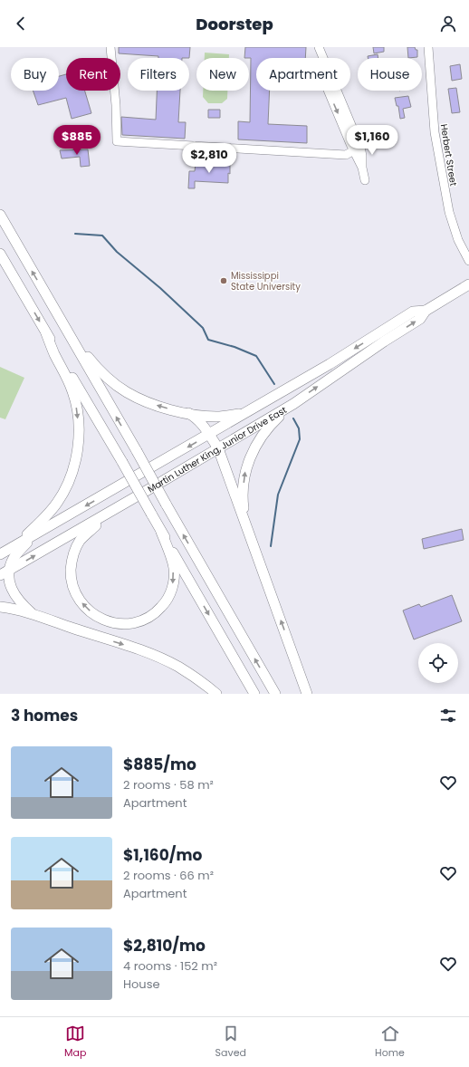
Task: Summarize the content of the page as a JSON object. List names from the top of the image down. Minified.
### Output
{"streets":{"main road":["Martin Luther King, Junior Drive East"],"street":["Herbert Street"]},"places":["Mississippi State University"],"page":{"header":"Doorstep","chip":["Buy","Rent","Filters","New","Apartment","House"],"price":["$885","$1,160","$2,810"],"heading":"3 homes","list":[{"name":"$885/mo","note":"2 rooms · 58 m² · Apartment"},{"name":"$1,160/mo","note":"2 rooms · 66 m² · Apartment"},{"name":"$2,810/mo","note":"4 rooms · 152 m² · House"}],"tabs":["Map","Saved","Home"]}}
